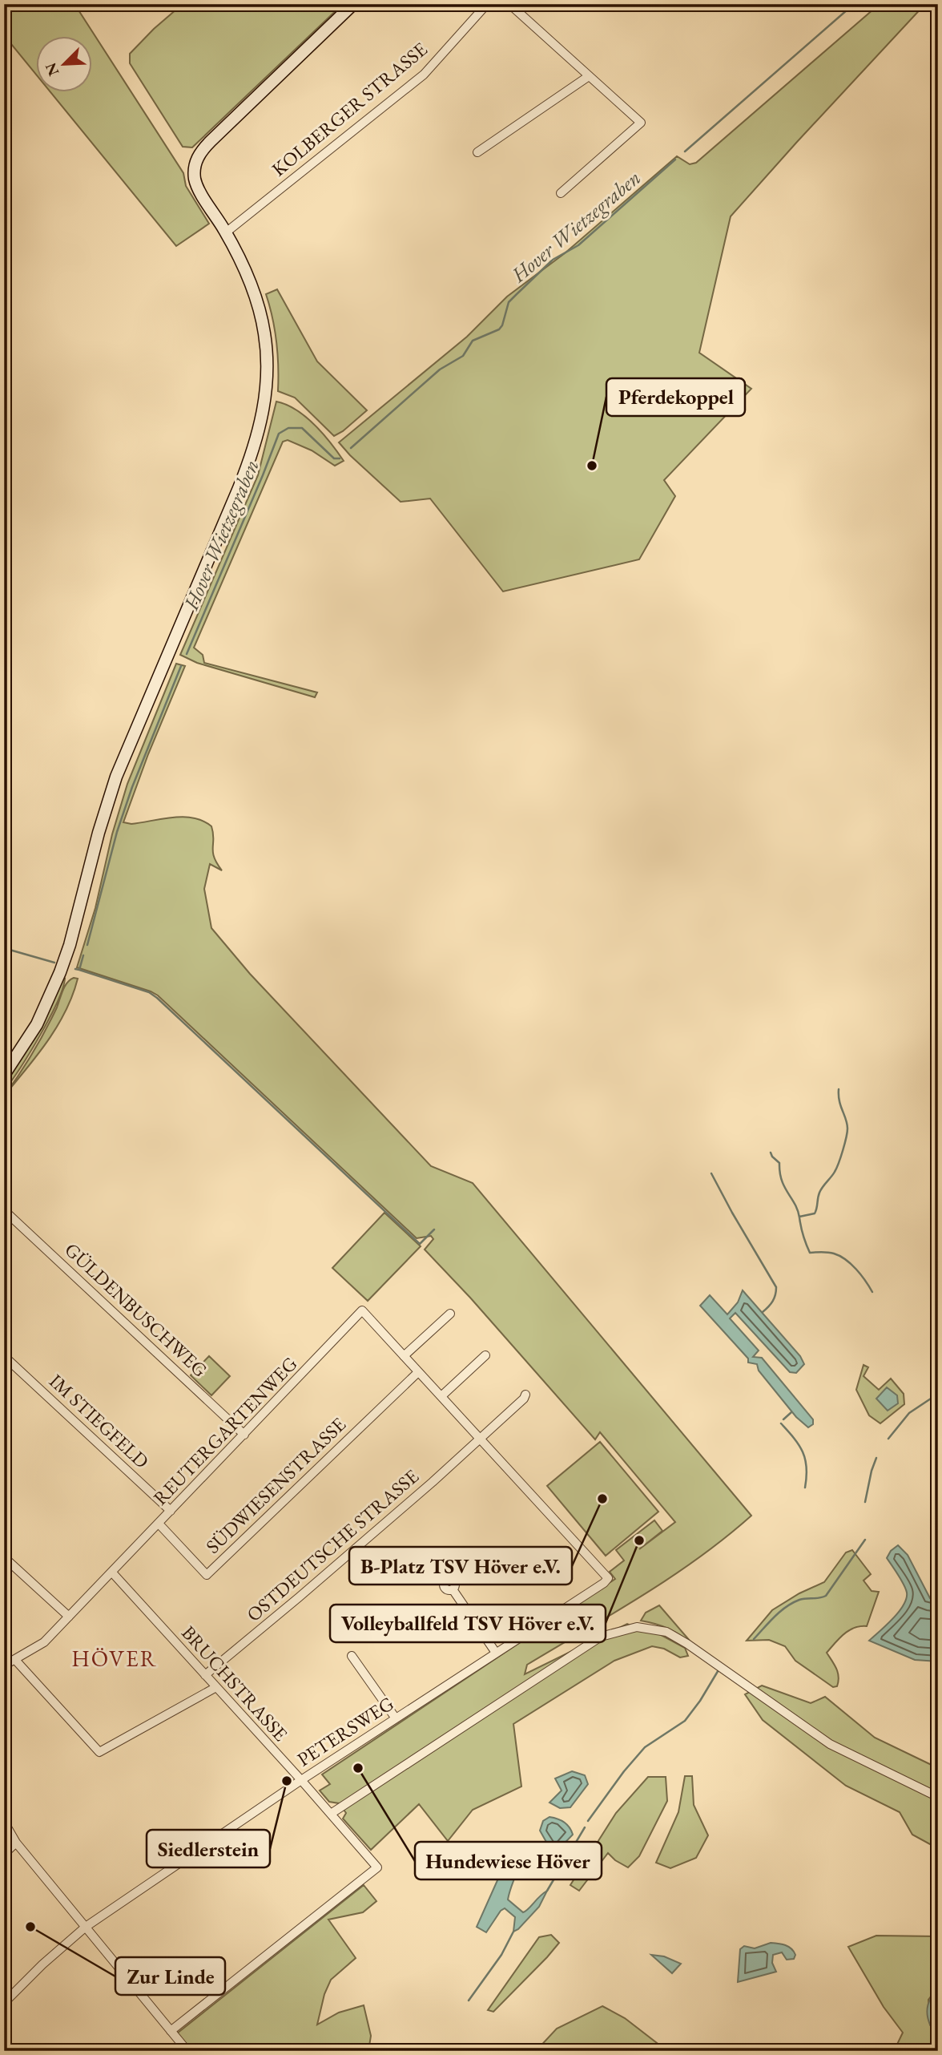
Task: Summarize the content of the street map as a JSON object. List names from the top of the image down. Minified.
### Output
{"streets":{"street":["KOLBERGER STRASSE","GÜLDENBUSCHWEG","IM STIEGFELD","REUTERGARTENWEG","SÜDWIESENSTRASSE","OSTDEUTSCHE STRASSE","BRUCHSTRASSE","PETERSWEG"]},"crossings":[["GÜLDENBUSCHWEG","REUTERGARTENWEG"],["IM STIEGFELD","REUTERGARTENWEG"],["REUTERGARTENWEG","SÜDWIESENSTRASSE"],["REUTERGARTENWEG","BRUCHSTRASSE"],["OSTDEUTSCHE STRASSE","BRUCHSTRASSE"],["OSTDEUTSCHE STRASSE","PETERSWEG"],["BRUCHSTRASSE","PETERSWEG"]],"districts":["HÖVER"],"water":["Hover Wietzegraben"],"places":["Pferdekoppel","B-Platz TSV Höver e.V.","Volleyballfeld TSV Höver e.V.","Hundewiese Höver","Siedlerstein","Zur Linde"],"north":"bottom left"}
